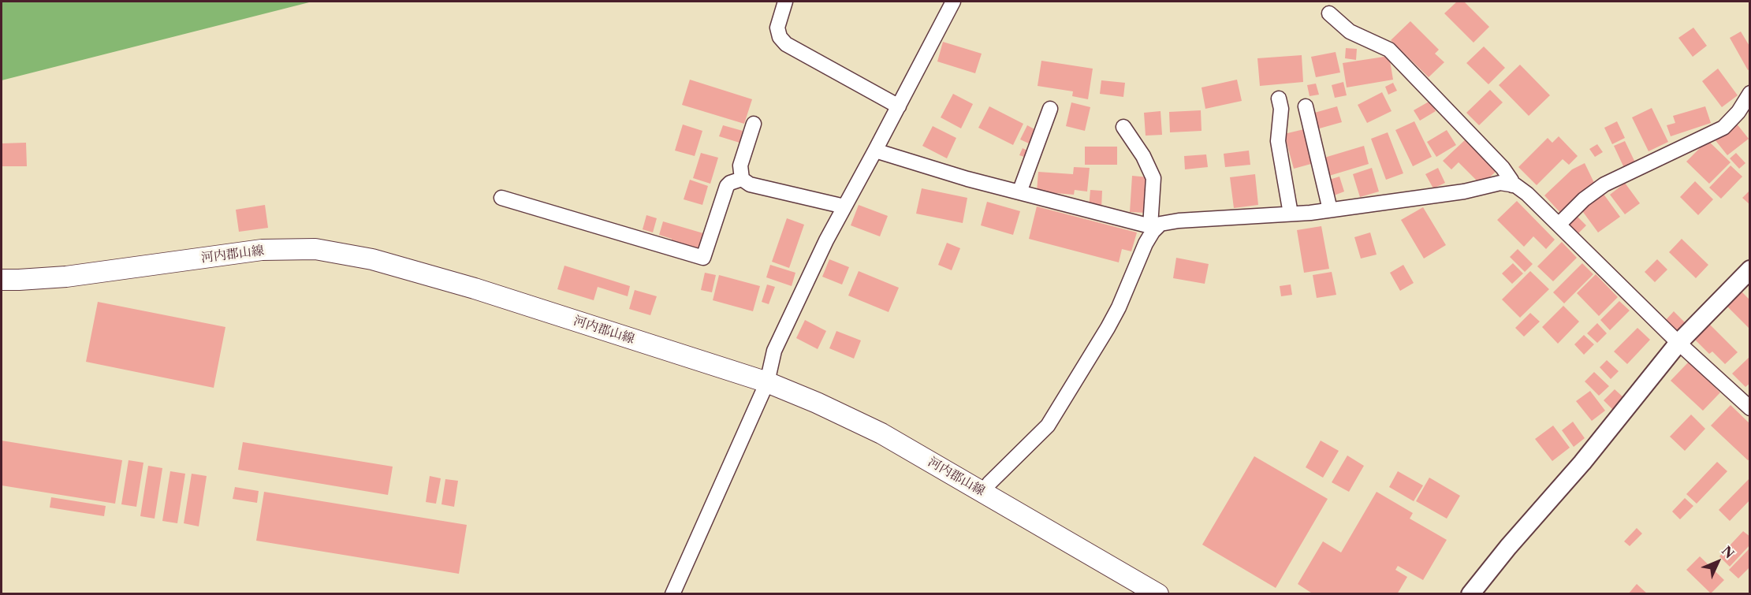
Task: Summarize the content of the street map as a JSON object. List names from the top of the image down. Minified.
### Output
{"streets":{"main road":["河内郡山線"]},"north":"top right"}
